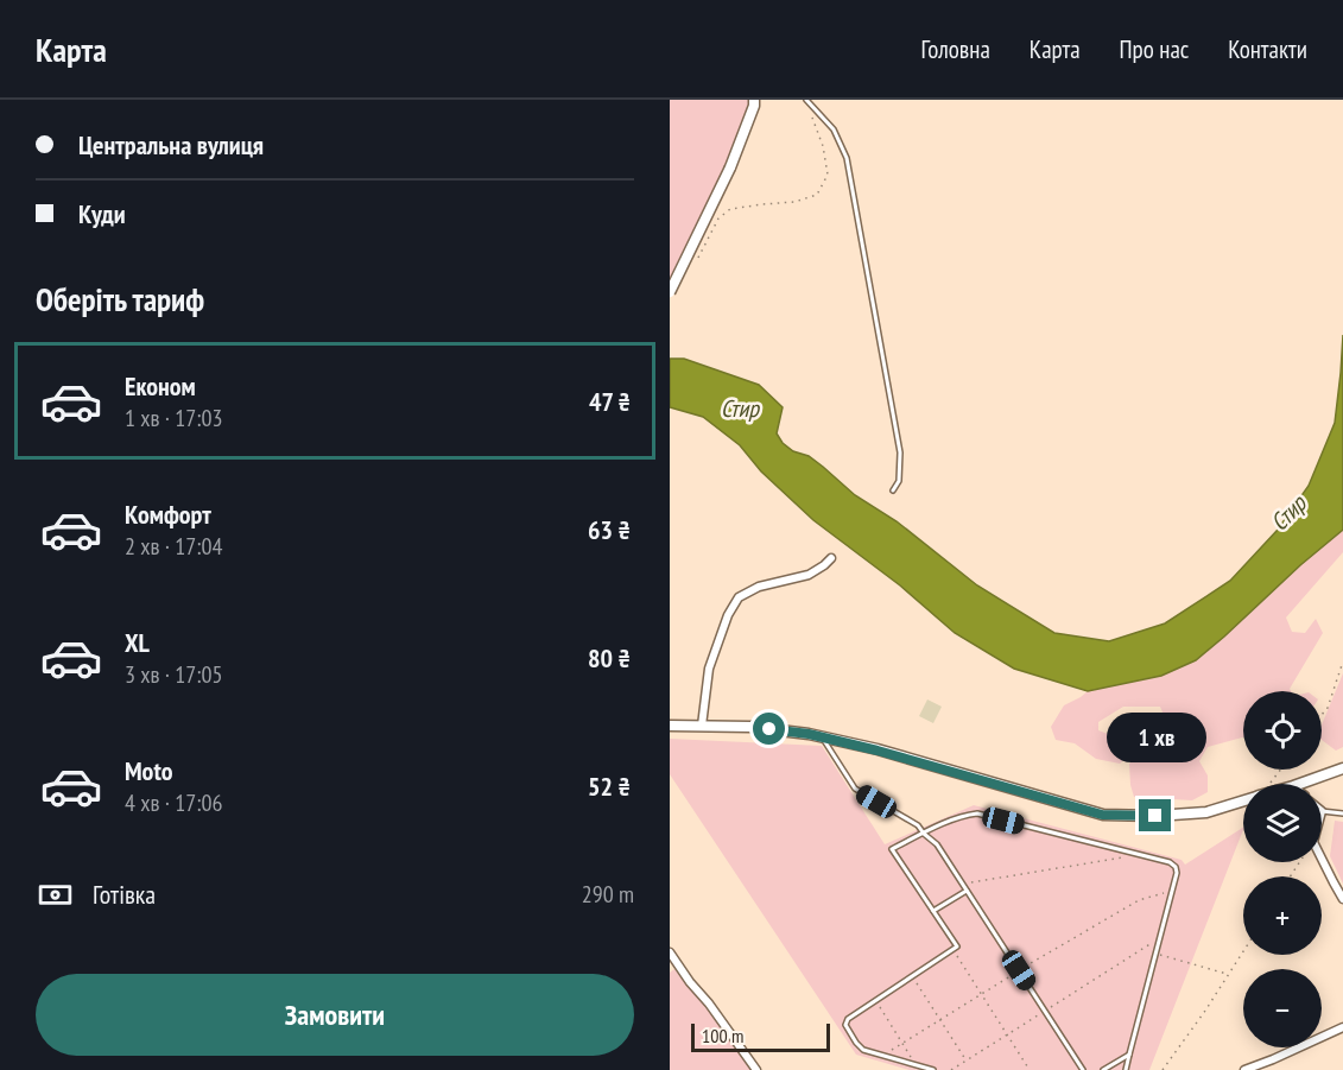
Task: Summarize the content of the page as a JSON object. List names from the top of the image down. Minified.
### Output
{"water":["Стир"],"scale_bar":"100 m","page":{"header":"Карта","nav":["Головна","Карта","Про нас","Контакти"],"banner":["Центральна вулиця","Куди"],"heading":"Оберіть тариф","list":[{"name":"Економ","note":"1 хв · 17:03","value":"47 ₴"},{"name":"Комфорт","note":"2 хв · 17:04","value":"63 ₴"},{"name":"XL","note":"3 хв · 17:05","value":"80 ₴"},{"name":"Moto","note":"4 хв · 17:06","value":"52 ₴"}],"map_buttons":["+","−"],"bubble":"1 хв","pay":["Готівка","290 m"],"buttons":"Замовити","scale":"100 m"}}
